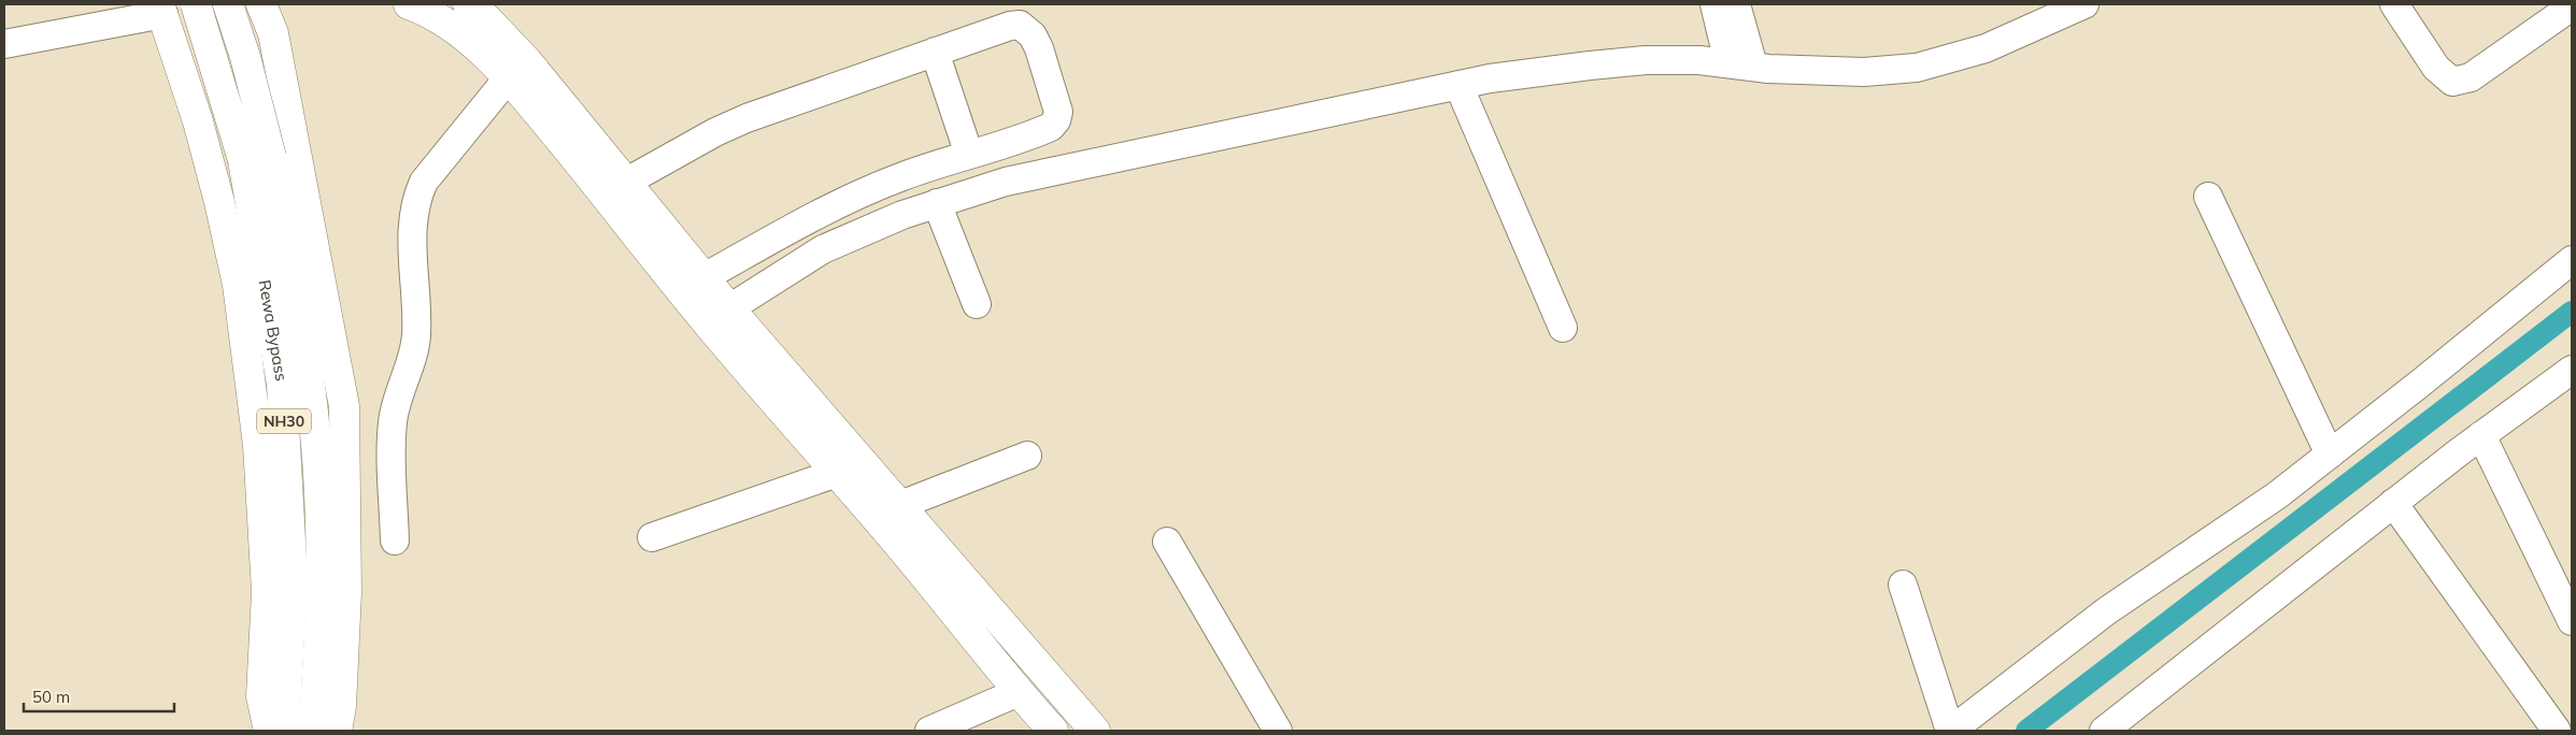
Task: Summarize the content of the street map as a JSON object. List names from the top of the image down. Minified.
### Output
{"streets":{"main road":["Rewa Bypass","NH30"]},"scale_bar":"50 m"}
